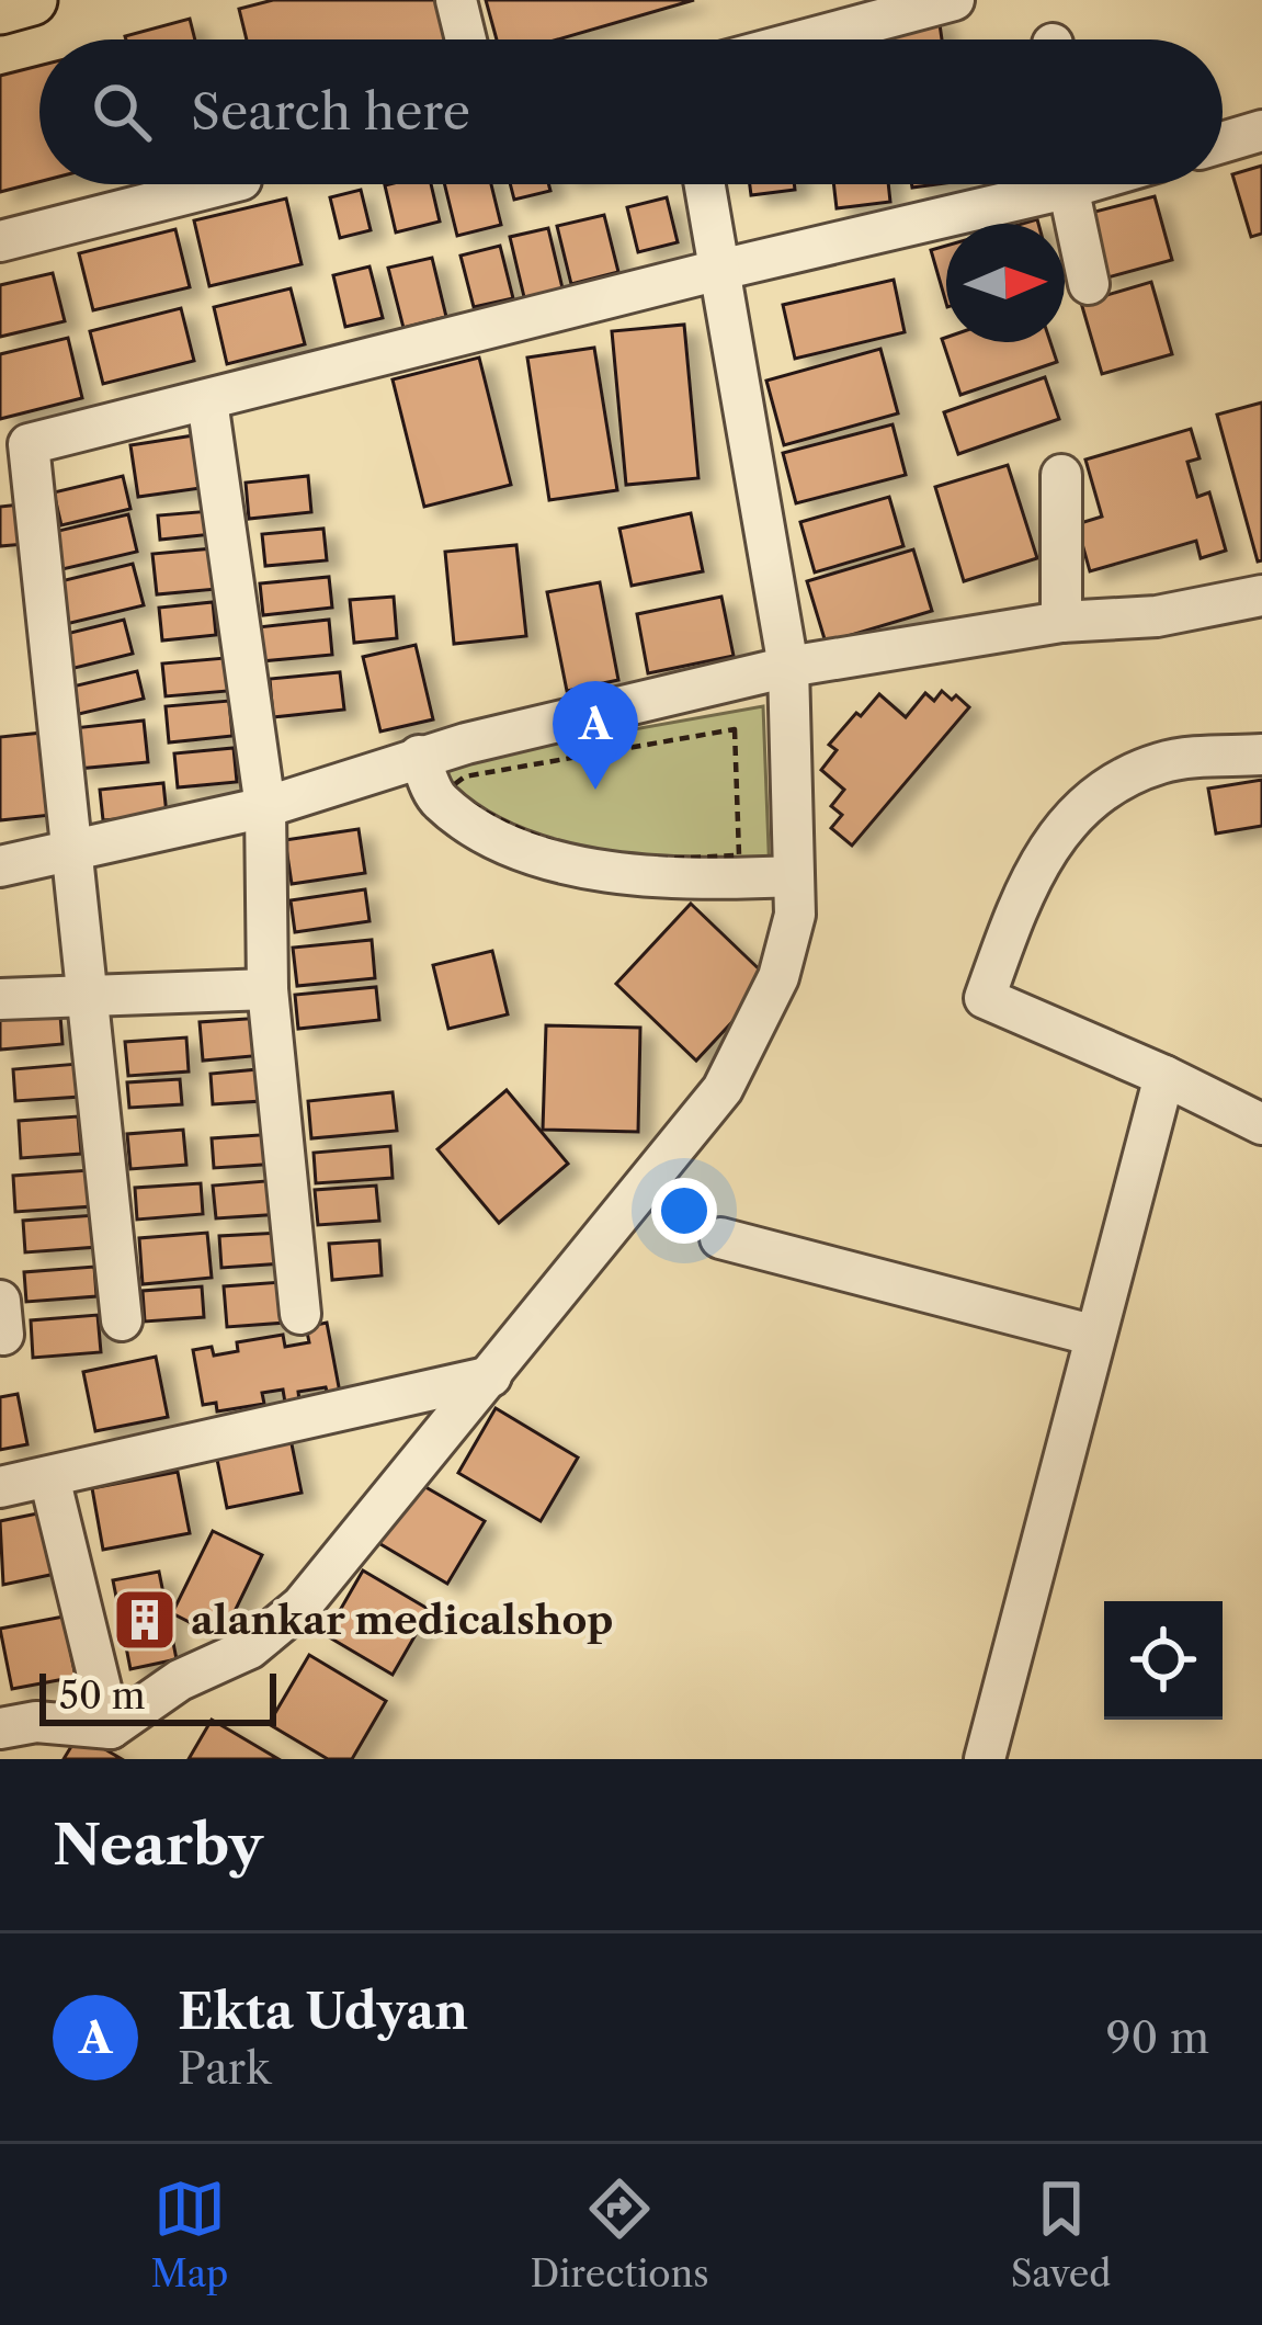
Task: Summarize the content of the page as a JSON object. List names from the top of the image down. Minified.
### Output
{"places":{"building":["alankar medicalshop"]},"scale_bar":"50 m","north":"right","page":{"search":"Search here","pins":"A","scale":"50 m","heading":"Nearby","list":[{"mark":"A","name":"Ekta Udyan","note":"Park","value":"90 m"}],"nav":["Map","Directions","Saved"]}}
